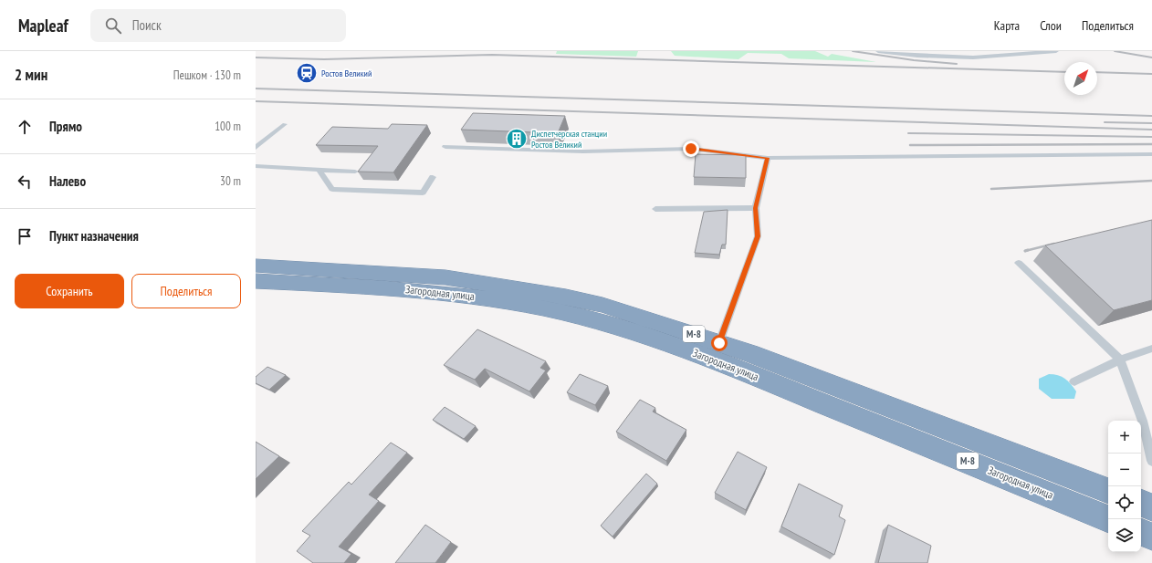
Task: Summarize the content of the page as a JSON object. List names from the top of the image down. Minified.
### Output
{"streets":{"highway":["Загородная улица","М-8"]},"places":{"station":["Ростов Великий"],"building":["Диспетчерская станции Ростов Великий"]},"north":"top right","page":{"header":"Mapleaf","search":"Поиск","nav":["Карта","Слои","Поделиться"],"heading":["2 мин","Пешком · 130 m"],"list":[["Прямо","100 m"],["Налево","30 m"],"Пункт назначения"],"buttons":["Сохранить","Поделиться"],"map_buttons":["+","−"]}}
